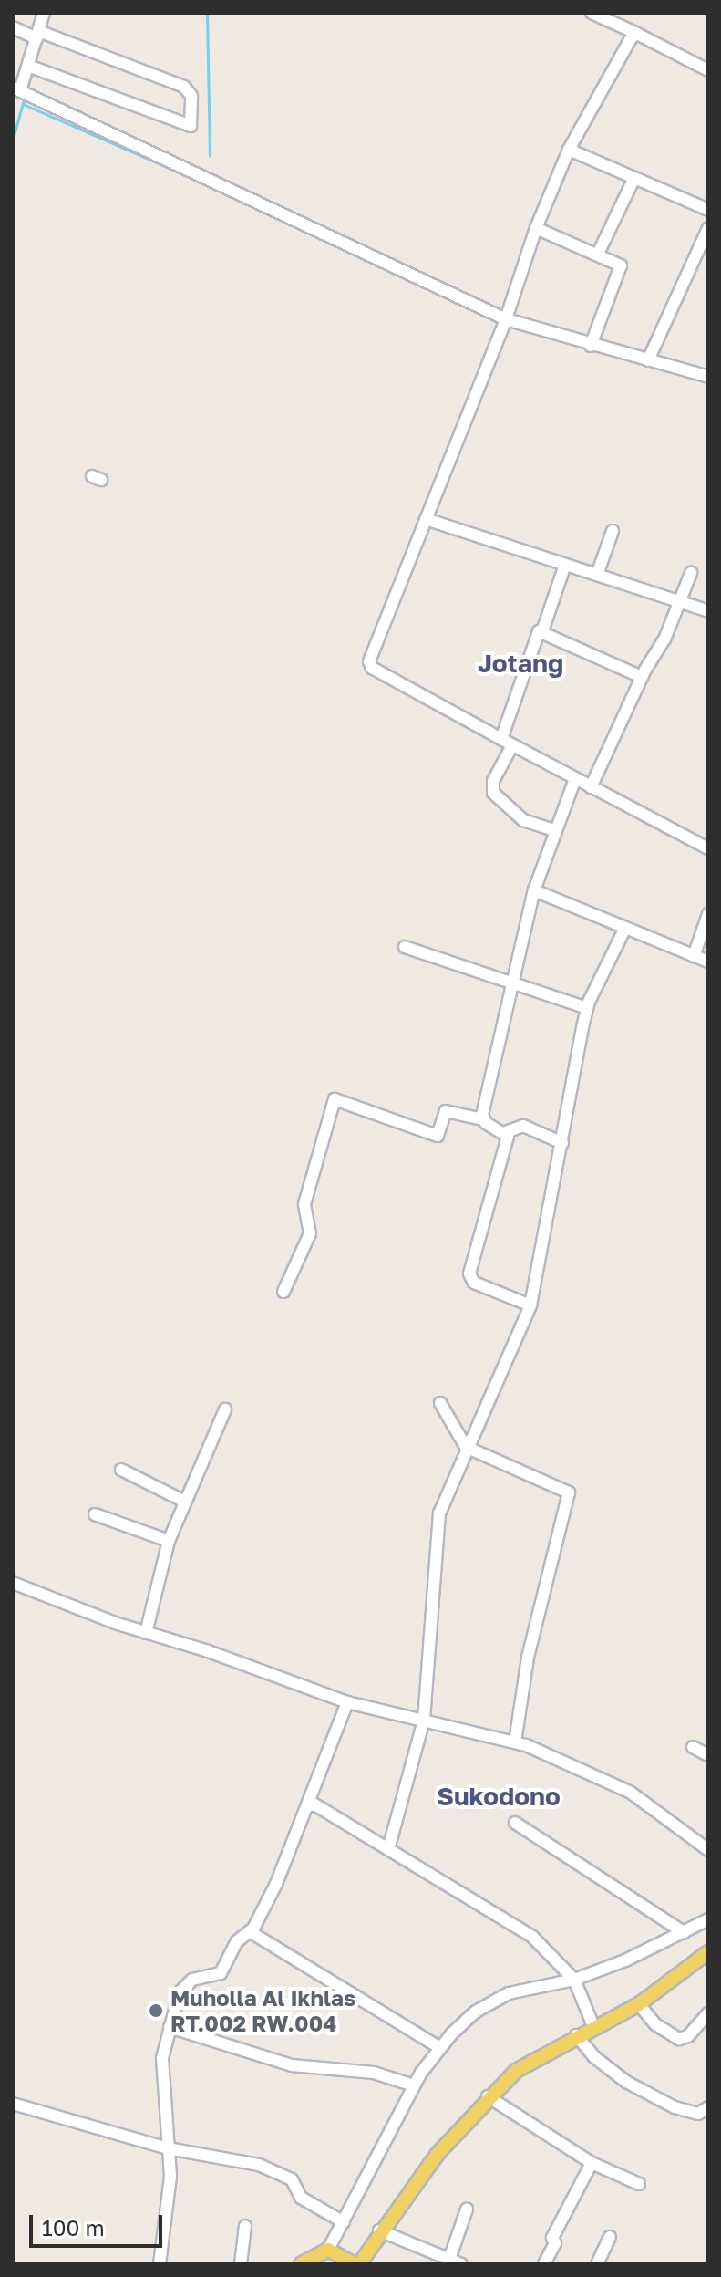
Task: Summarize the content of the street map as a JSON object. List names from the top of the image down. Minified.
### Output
{"districts":["Jotang","Sukodono"],"places":["Muholla Al Ikhlas RT.002 RW.004"],"scale_bar":"100 m"}
